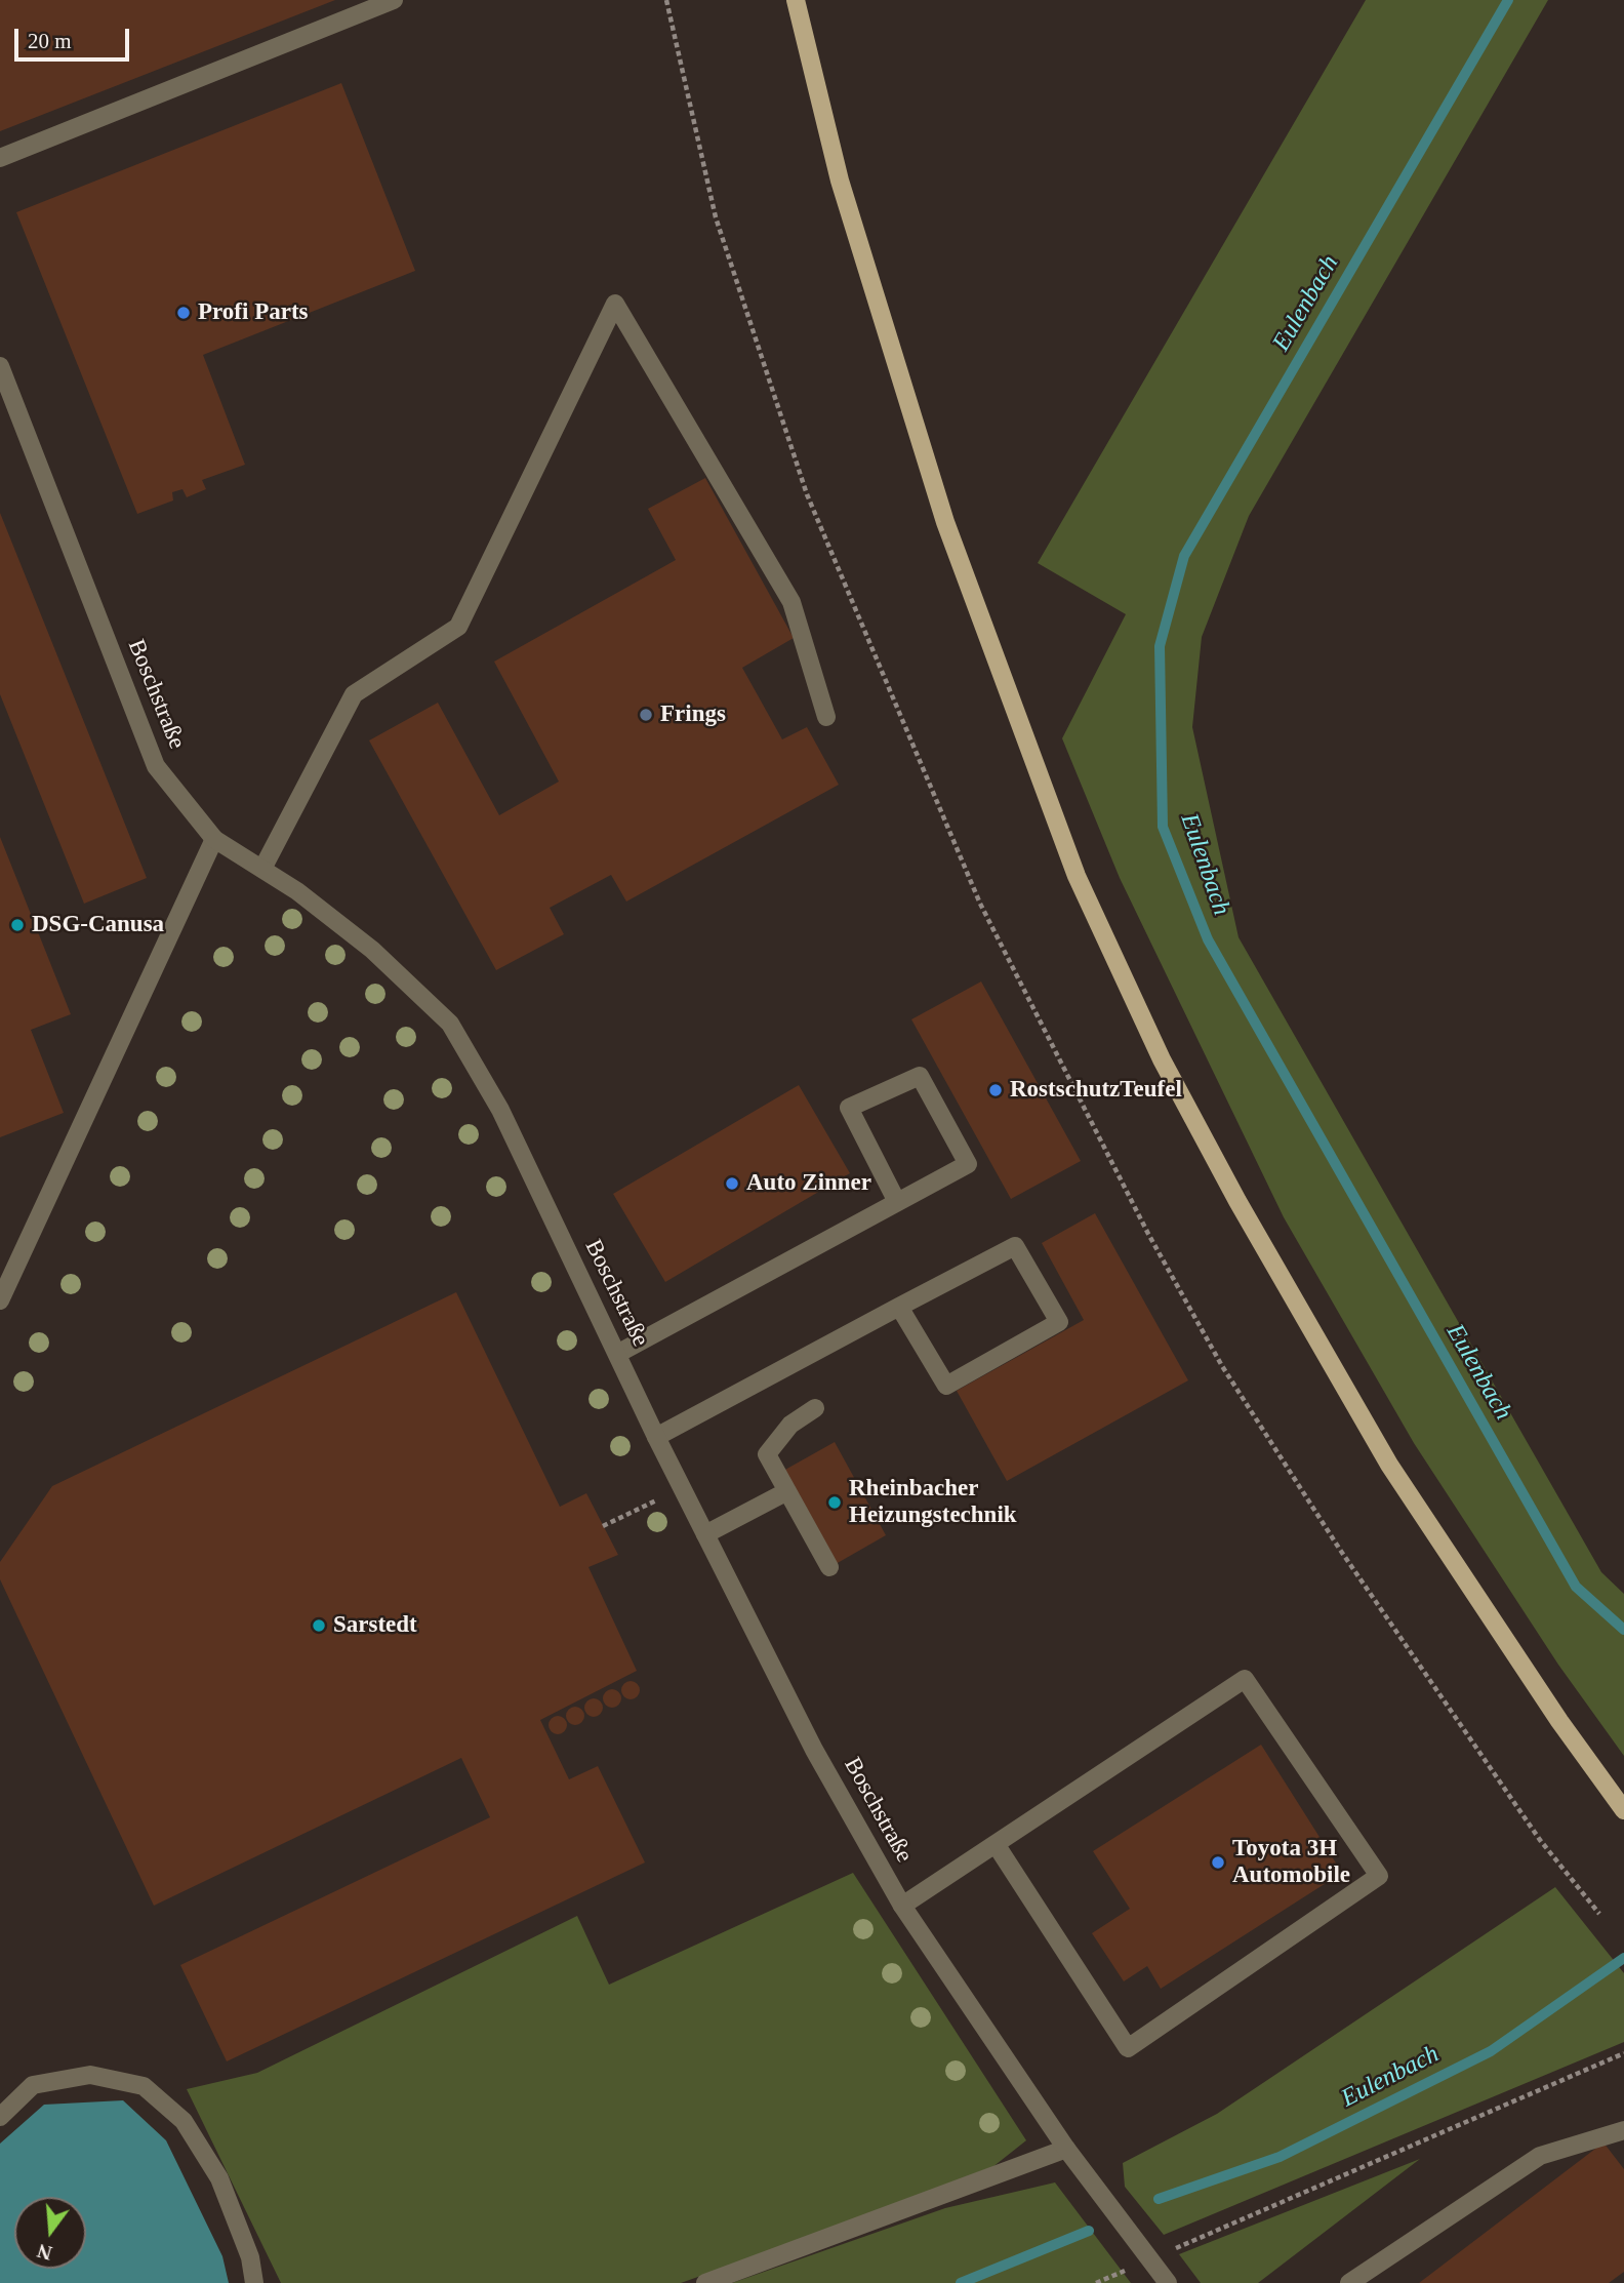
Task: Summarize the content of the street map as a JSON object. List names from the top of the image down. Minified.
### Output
{"streets":{"street":["Boschstraße"]},"water":["Eulenbach"],"places":["Profi Parts","Frings","DSG-Canusa","RostschutzTeufel","Auto Zinner","Rheinbacher Heizungstechnik","Sarstedt","Toyota 3H Automobile"],"scale_bar":"20 m","north":"bottom"}
